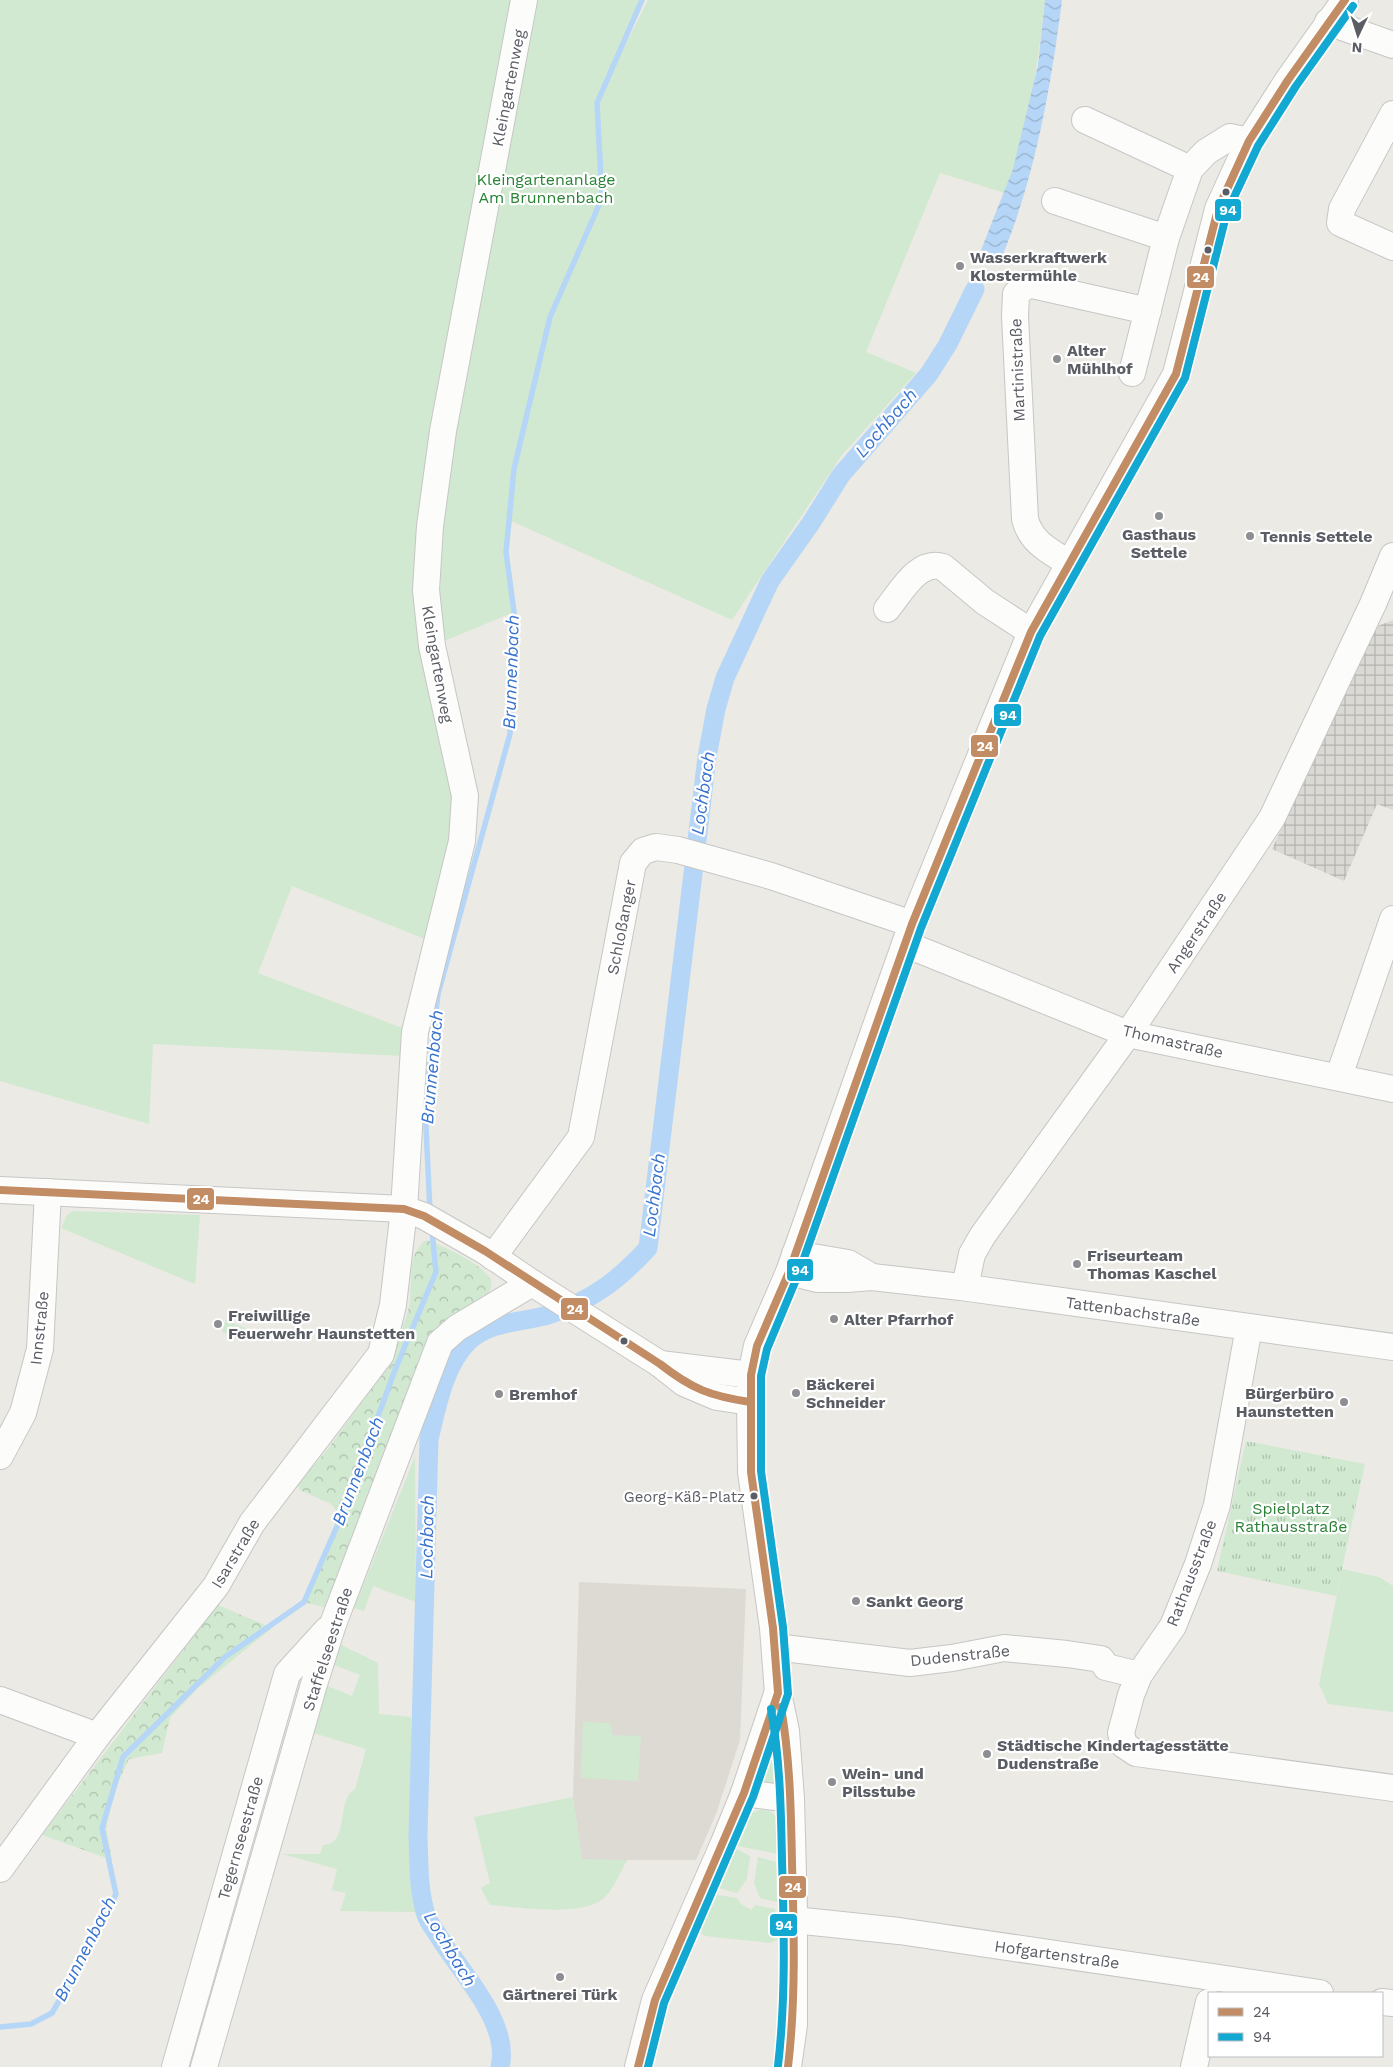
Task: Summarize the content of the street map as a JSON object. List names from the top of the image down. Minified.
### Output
{"streets":{"street":["Kleingartenweg","Martinistraße","Schloßanger","Angerstraße","Thomastraße","Tattenbachstraße","Innstraße","Isarstraße","Rathausstraße","Staffelseestraße","Dudenstraße","Tegernseestraße","Hofgartenstraße"]},"crossings":[["Kleingartenweg","Isarstraße"],["Schloßanger","Thomastraße"],["Angerstraße","Thomastraße"],["Angerstraße","Tattenbachstraße"],["Tattenbachstraße","Rathausstraße"],["Rathausstraße","Dudenstraße"],["Staffelseestraße","Tegernseestraße"]],"water":["Lochbach","Brunnenbach"],"parks":["Kleingartenanlage Am Brunnenbach","Spielplatz Rathausstraße"],"places":["Wasserkraftwerk Klostermühle","Alter Mühlhof","Gasthaus Settele","Tennis Settele","Friseurteam Thomas Kaschel","Alter Pfarrhof","Freiwillige Feuerwehr Haunstetten","Bäckerei Schneider","Bremhof","Bürgerbüro Haunstetten","Georg-Käß-Platz","Sankt Georg","Städtische Kindertagesstätte Dudenstraße","Wein- und Pilsstube","Gärtnerei Türk"],"lines":["transit line 24","transit line 94"],"legend":["24","94"],"north":"bottom"}
